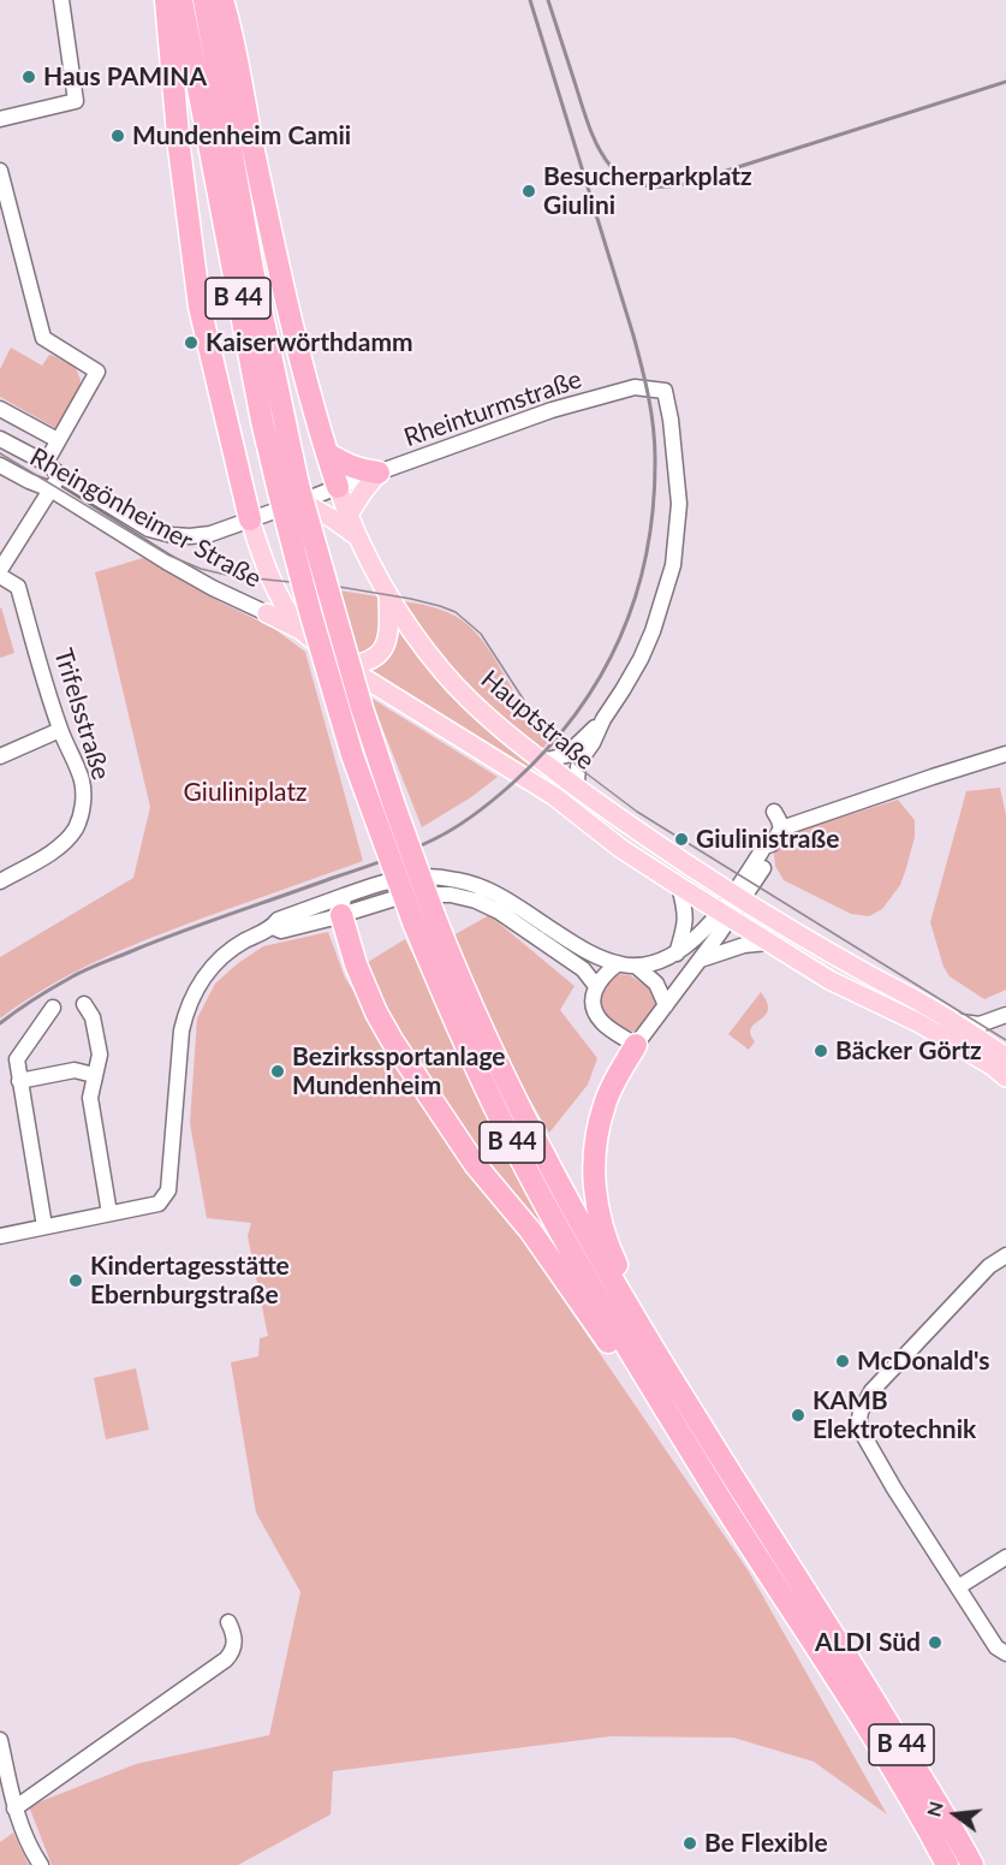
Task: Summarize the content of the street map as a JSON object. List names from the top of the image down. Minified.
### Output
{"streets":{"highway":["B 44"],"main road":["Hauptstraße"],"street":["Rheinturmstraße","Rheingönheimer Straße","Trifelsstraße"]},"crossings":[["B 44","Rheingönheimer Straße"],["Rheinturmstraße","Rheingönheimer Straße"]],"parks":["Giuliniplatz"],"places":["Haus PAMINA","Mundenheim Camii","Besucherparkplatz Giulini","Kaiserwörthdamm","Giulinistraße","Bäcker Görtz","Bezirkssportanlage Mundenheim","Kindertagesstätte Ebernburgstraße","McDonald's","KAMB Elektrotechnik","ALDI Süd","Be Flexible"],"north":"left"}
